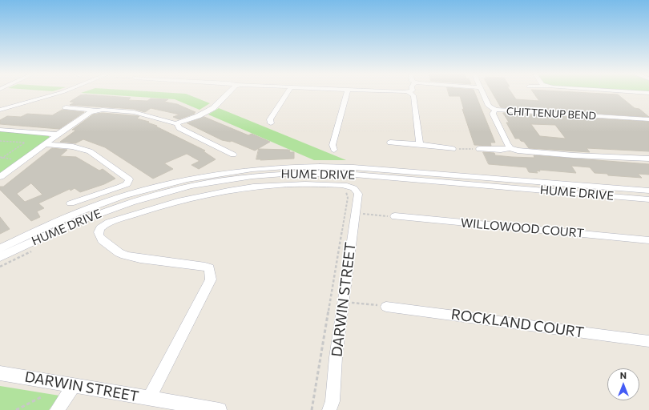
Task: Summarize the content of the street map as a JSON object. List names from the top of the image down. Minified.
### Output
{"streets":{"street":["CHITTENUP BEND","HUME DRIVE","WILLOWOOD COURT","DARWIN STREET","ROCKLAND COURT"]},"north":"top"}
